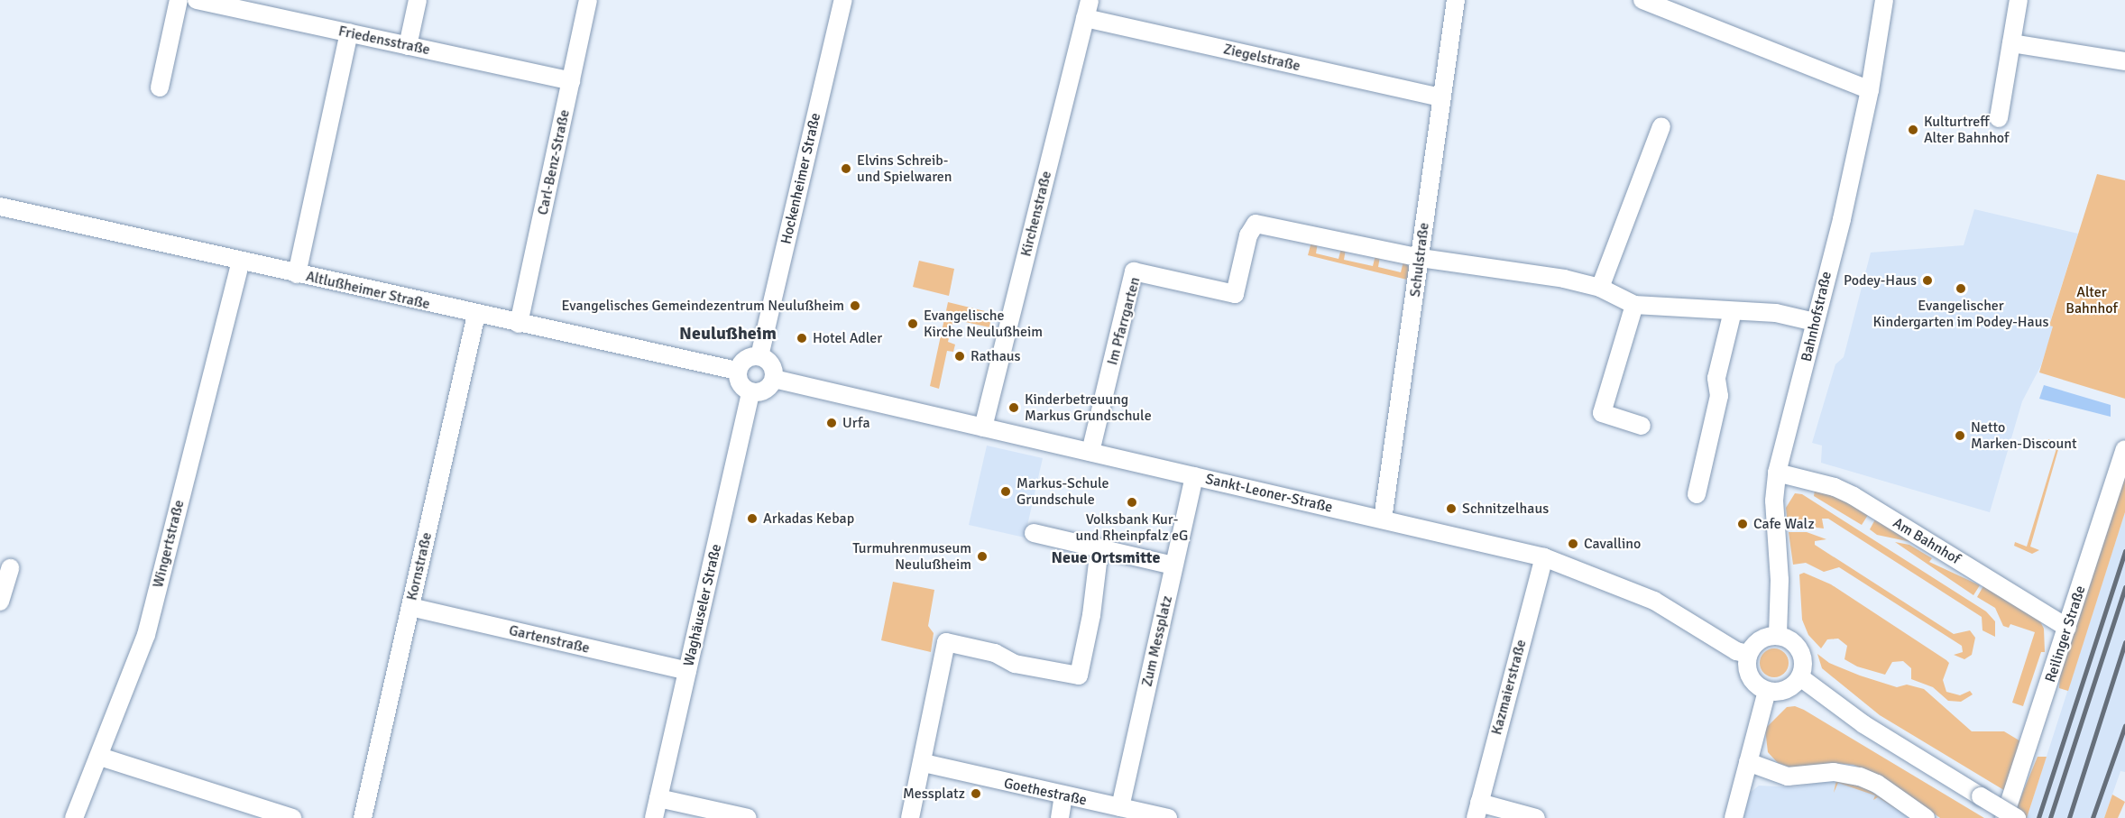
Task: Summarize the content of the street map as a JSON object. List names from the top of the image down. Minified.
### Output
{"streets":{"street":["Friedensstraße","Ziegelstraße","Carl-Benz-Straße","Hockenheimer Straße","Kirchenstraße","Schulstraße","Altlußheimer Straße","Bahnhofstraße","Im Pfarrgarten","Sankt-Leoner-Straße","Am Bahnhof","Wingertstraße","Kornstraße","Waghäuseler Straße","Reilinger Straße","Gartenstraße","Zum Messplatz","Kazmaierstraße","Goethestraße"]},"crossings":[["Friedensstraße","Carl-Benz-Straße"],["Ziegelstraße","Kirchenstraße"],["Ziegelstraße","Schulstraße"],["Carl-Benz-Straße","Altlußheimer Straße"],["Hockenheimer Straße","Altlußheimer Straße"],["Hockenheimer Straße","Sankt-Leoner-Straße"],["Hockenheimer Straße","Waghäuseler Straße"],["Kirchenstraße","Sankt-Leoner-Straße"],["Schulstraße","Im Pfarrgarten"],["Schulstraße","Sankt-Leoner-Straße"],["Altlußheimer Straße","Sankt-Leoner-Straße"],["Altlußheimer Straße","Wingertstraße"],["Altlußheimer Straße","Kornstraße"],["Altlußheimer Straße","Waghäuseler Straße"],["Bahnhofstraße","Sankt-Leoner-Straße"],["Bahnhofstraße","Am Bahnhof"],["Im Pfarrgarten","Sankt-Leoner-Straße"],["Sankt-Leoner-Straße","Waghäuseler Straße"],["Sankt-Leoner-Straße","Zum Messplatz"],["Sankt-Leoner-Straße","Kazmaierstraße"],["Am Bahnhof","Reilinger Straße"],["Kornstraße","Gartenstraße"],["Waghäuseler Straße","Gartenstraße"],["Zum Messplatz","Goethestraße"]],"districts":["Neulußheim","Neue Ortsmitte"],"parks":["Alter Bahnhof"],"places":["Kulturtreff Alter Bahnhof","Elvins Schreib- und Spielwaren","Podey-Haus","Evangelischer Kindergarten im Podey-Haus","Evangelisches Gemeindezentrum Neulußheim","Evangelische Kirche Neulußheim","Hotel Adler","Rathaus","Kinderbetreuung Markus Grundschule","Urfa","Netto Marken-Discount","Markus-Schule Grundschule","Volksbank Kur- und Rheinpfalz eG","Schnitzelhaus","Arkadas Kebap","Cafe Walz","Cavallino","Turmuhrenmuseum Neulußheim","Messplatz"]}
